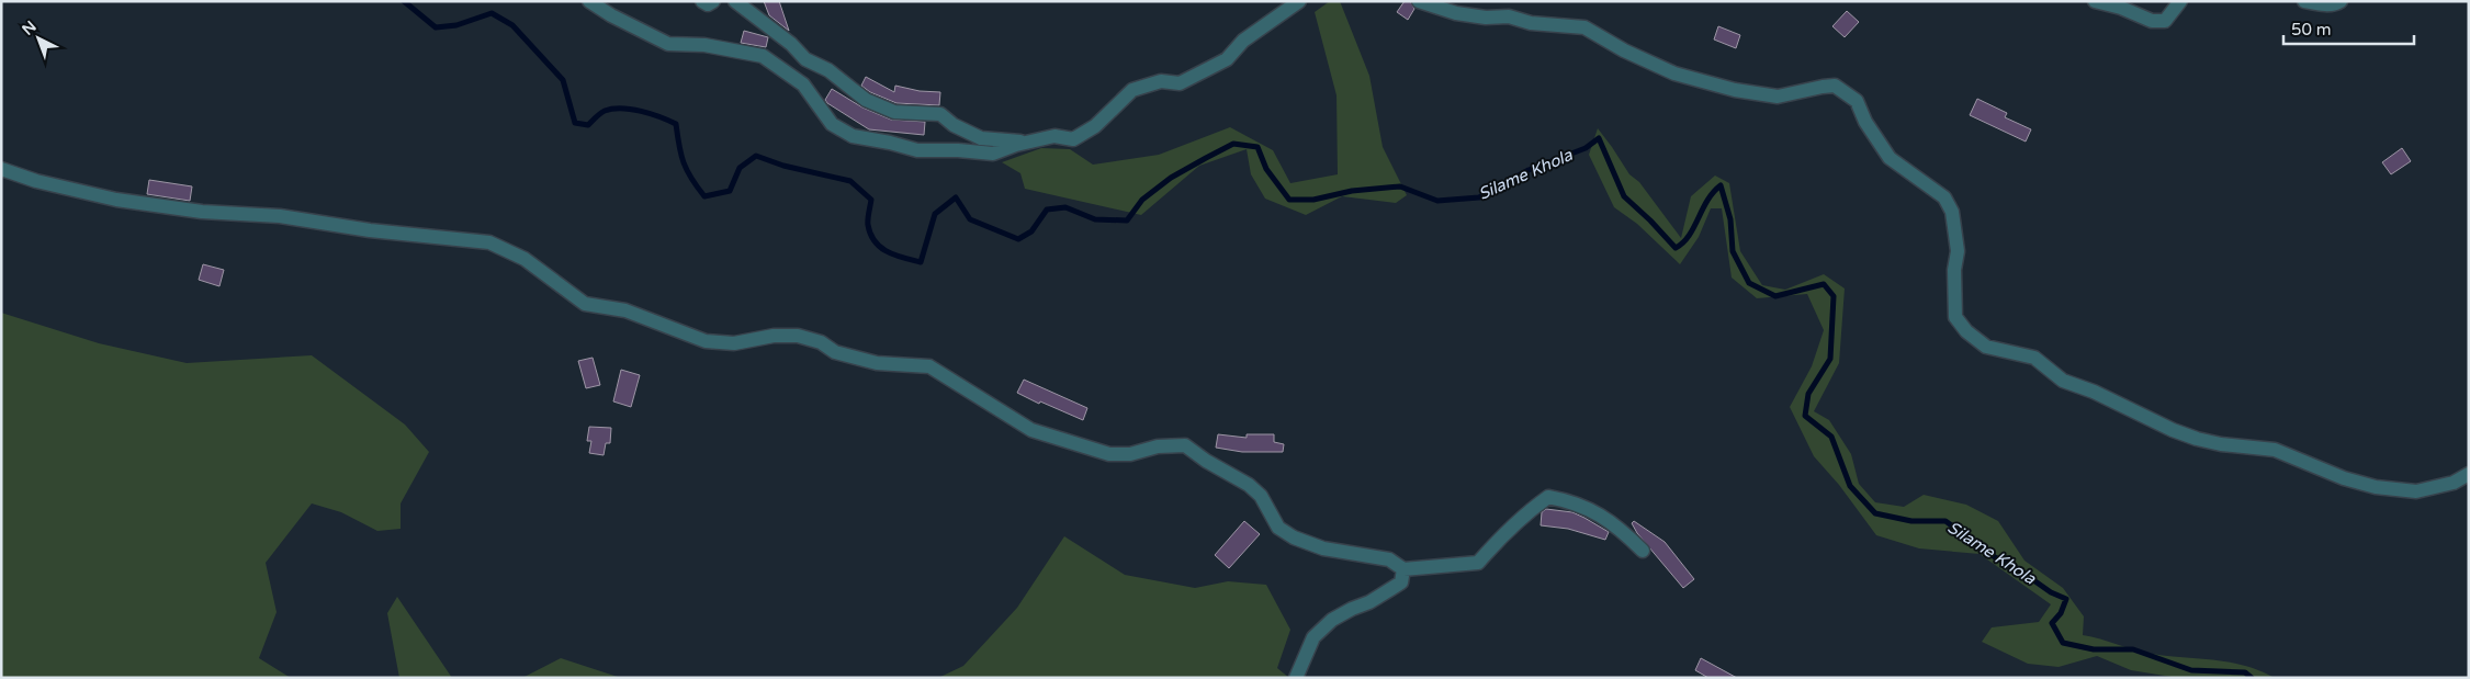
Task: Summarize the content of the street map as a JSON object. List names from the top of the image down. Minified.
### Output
{"water":["Silame Khola"],"scale_bar":"50 m","north":"top left"}
